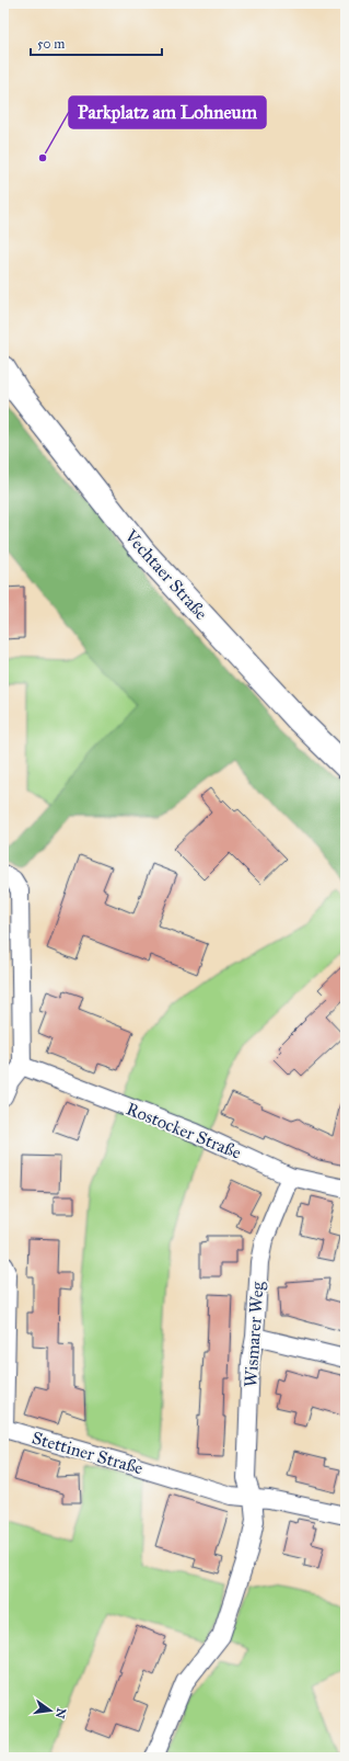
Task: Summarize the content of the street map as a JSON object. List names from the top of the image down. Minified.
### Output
{"streets":{"main road":["Vechtaer Straße"],"street":["Rostocker Straße","Wismarer Weg","Stettiner Straße"]},"crossings":[["Rostocker Straße","Wismarer Weg"],["Wismarer Weg","Stettiner Straße"]],"places":["Parkplatz am Lohneum"],"scale_bar":"50 m","north":"right"}
